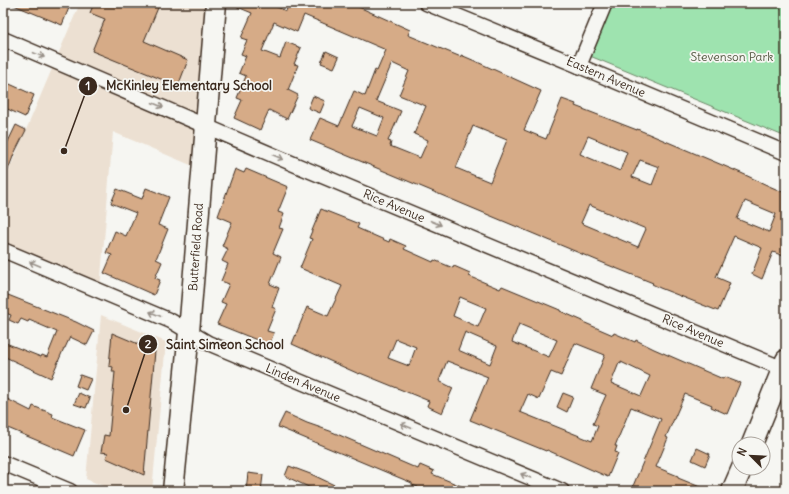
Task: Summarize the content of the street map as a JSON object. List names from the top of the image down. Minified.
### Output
{"streets":{"main road":["Butterfield Road"],"street":["Eastern Avenue","Rice Avenue","Linden Avenue"]},"crossings":[["Rice Avenue","Butterfield Road"],["Butterfield Road","Linden Avenue"]],"one_way":["Rice Avenue","Linden Avenue"],"parks":["Stevenson Park"],"places":["McKinley Elementary School","Saint Simeon School"],"north":"top left"}
